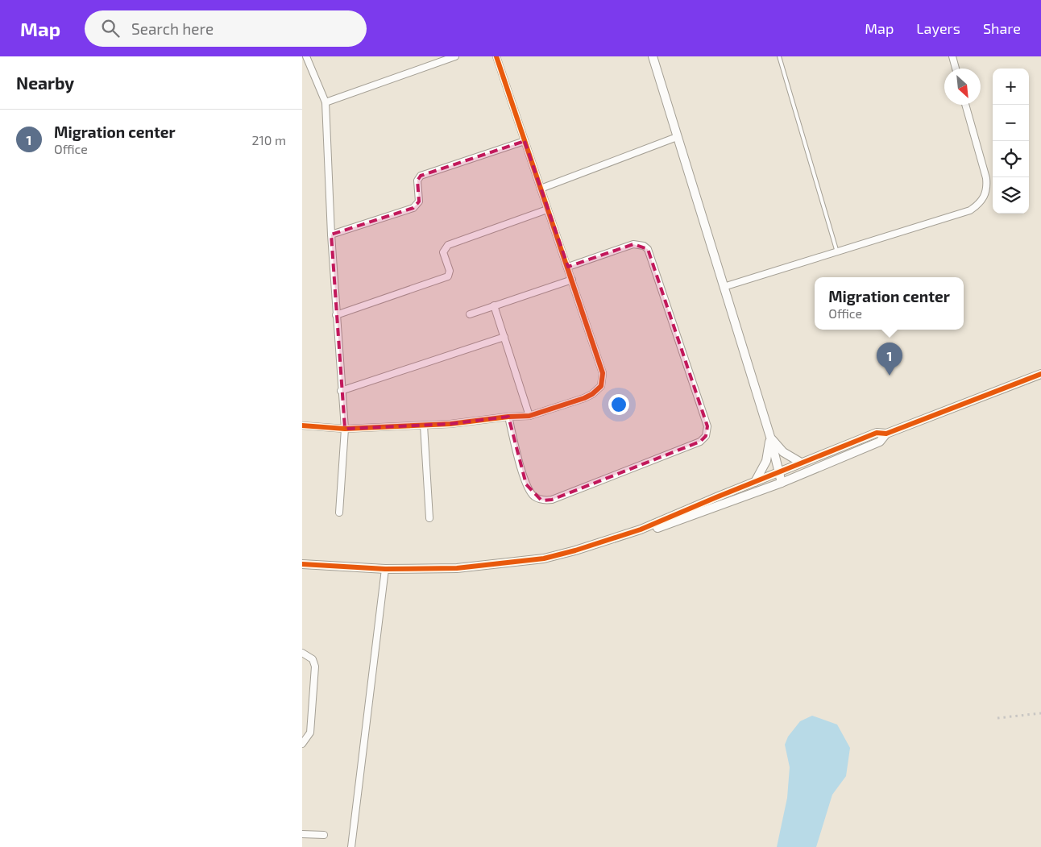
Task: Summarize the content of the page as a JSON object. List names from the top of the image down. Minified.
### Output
{"north":"bottom right","page":{"header":"Map","search":"Search here","nav":["Map","Layers","Share"],"heading":"Nearby","map_buttons":["+","−"],"list":[{"mark":"1","name":"Migration center","note":"Office","value":"210 m"}],"popup":["Migration center","Office"],"pins":"1"}}
